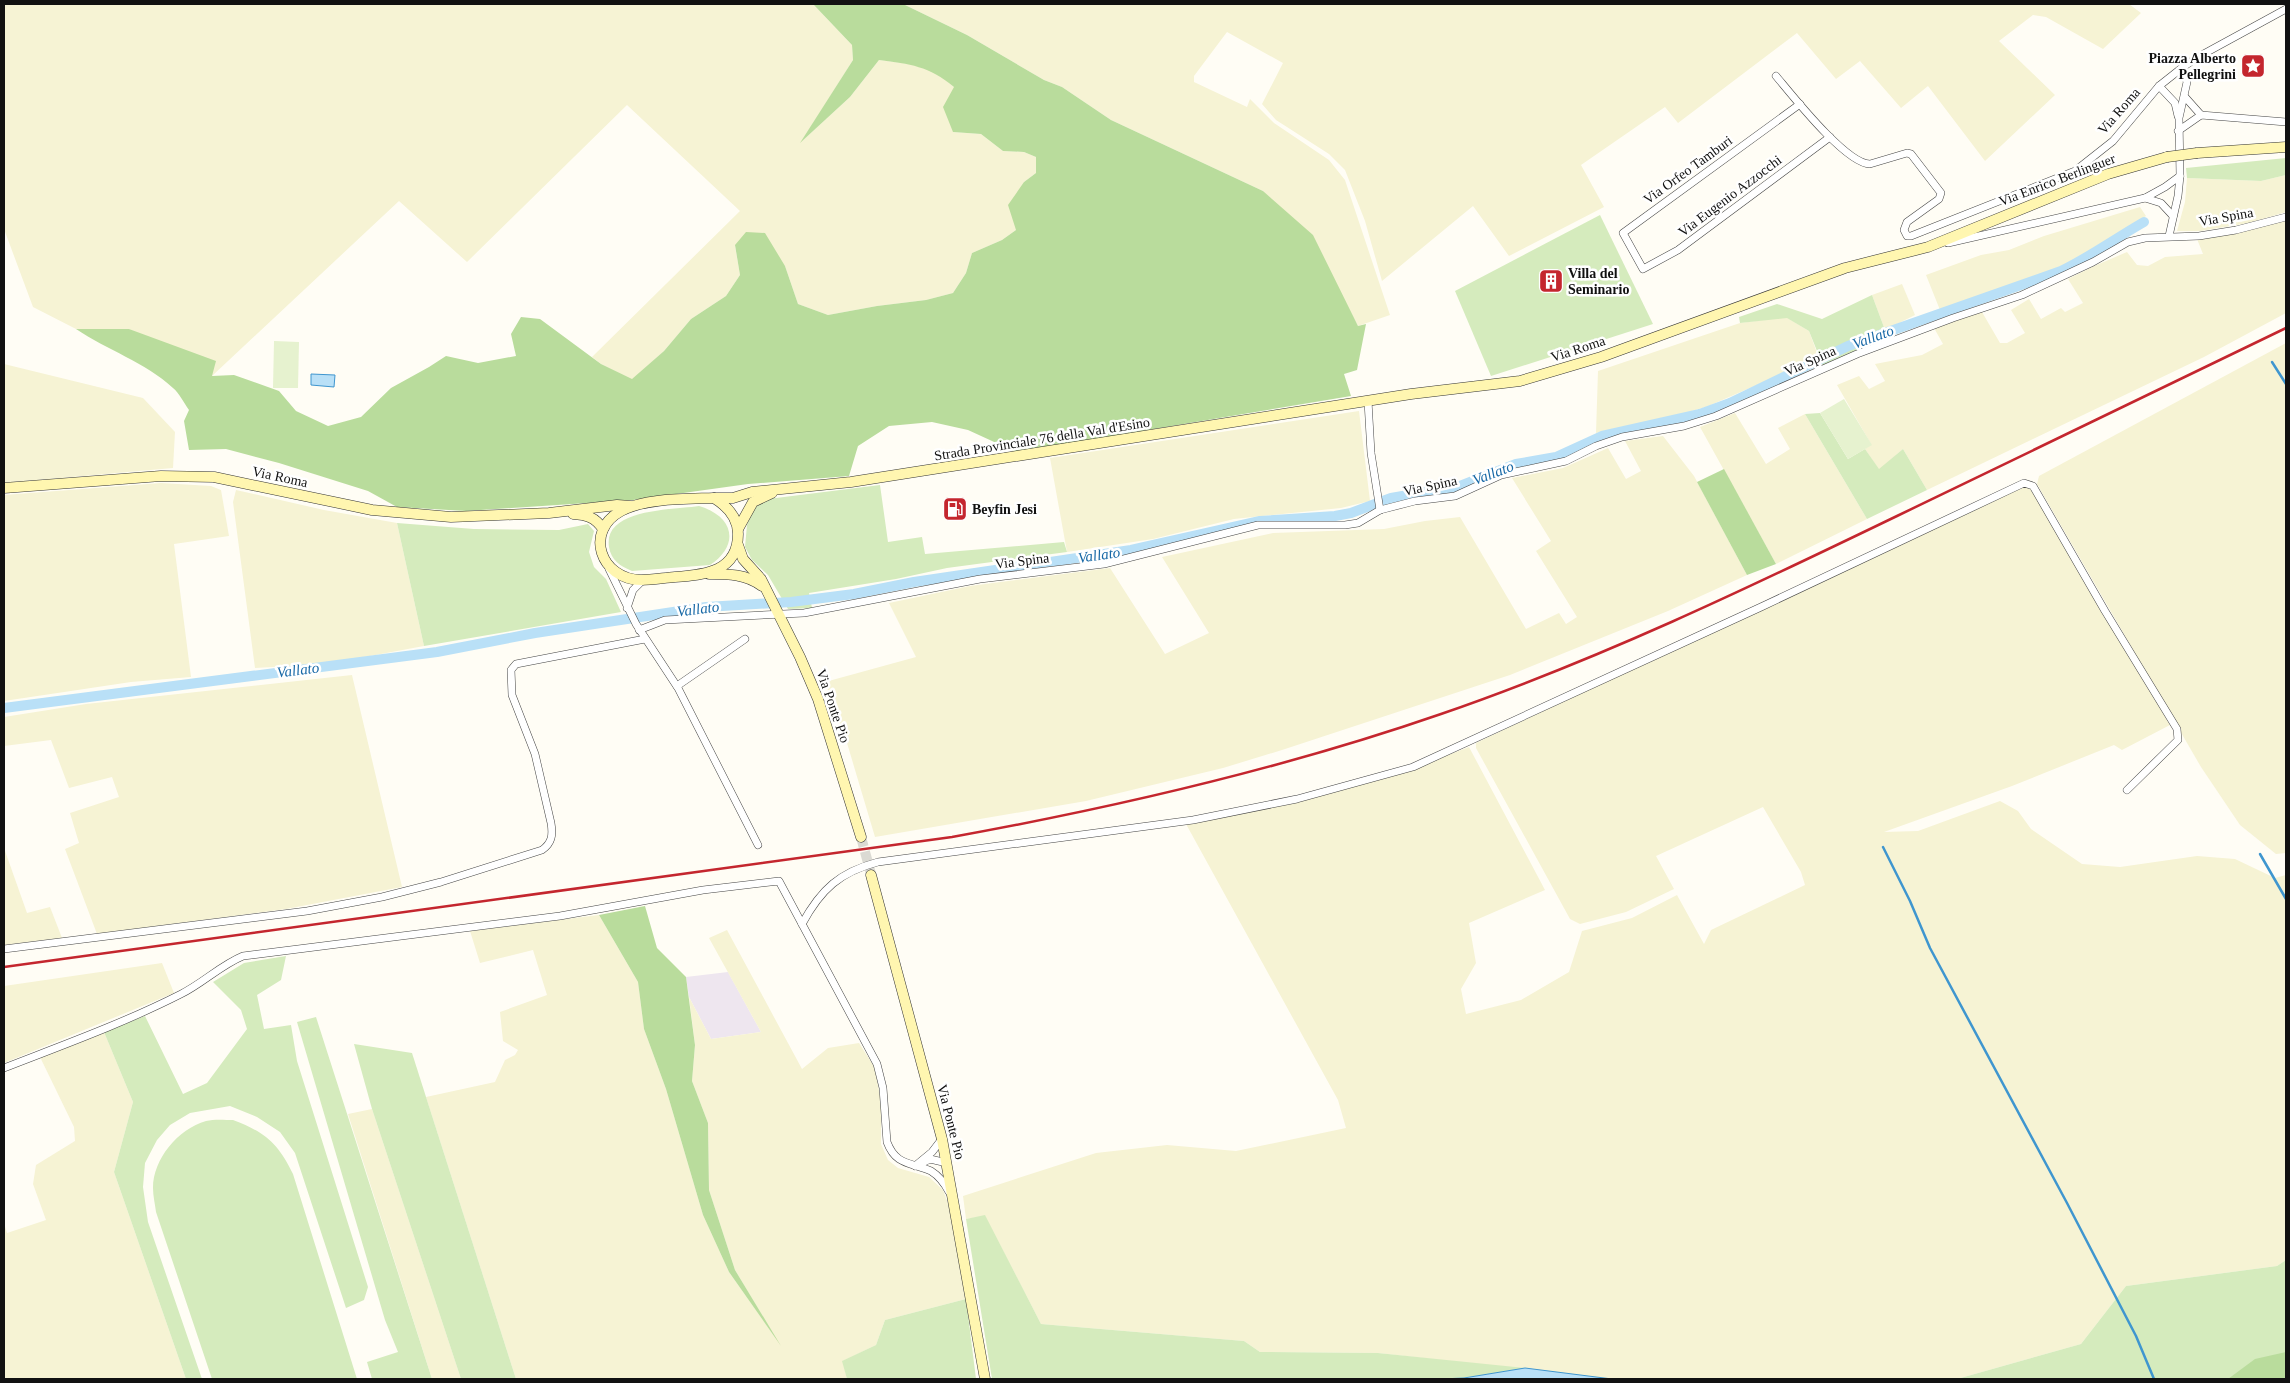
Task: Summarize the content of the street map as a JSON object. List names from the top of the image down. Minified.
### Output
{"streets":{"main road":["Via Roma","Via Enrico Berlinguer","Strada Provinciale 76 della Val d'Esino","Via Ponte Pio"],"street":["Via Orfeo Tamburi","Via Eugenio Azzocchi","Via Spina"]},"crossings":[["Via Roma","Via Enrico Berlinguer"],["Via Roma","Via Eugenio Azzocchi"],["Via Roma","Strada Provinciale 76 della Val d'Esino"],["Via Orfeo Tamburi","Via Eugenio Azzocchi"],["Via Spina","Via Ponte Pio"],["Strada Provinciale 76 della Val d'Esino","Via Ponte Pio"]],"water":["Vallato"],"places":{"place":["Piazza Alberto Pellegrini"],"building":["Villa del Seminario"],"fuel station":["Beyfin Jesi"]}}
